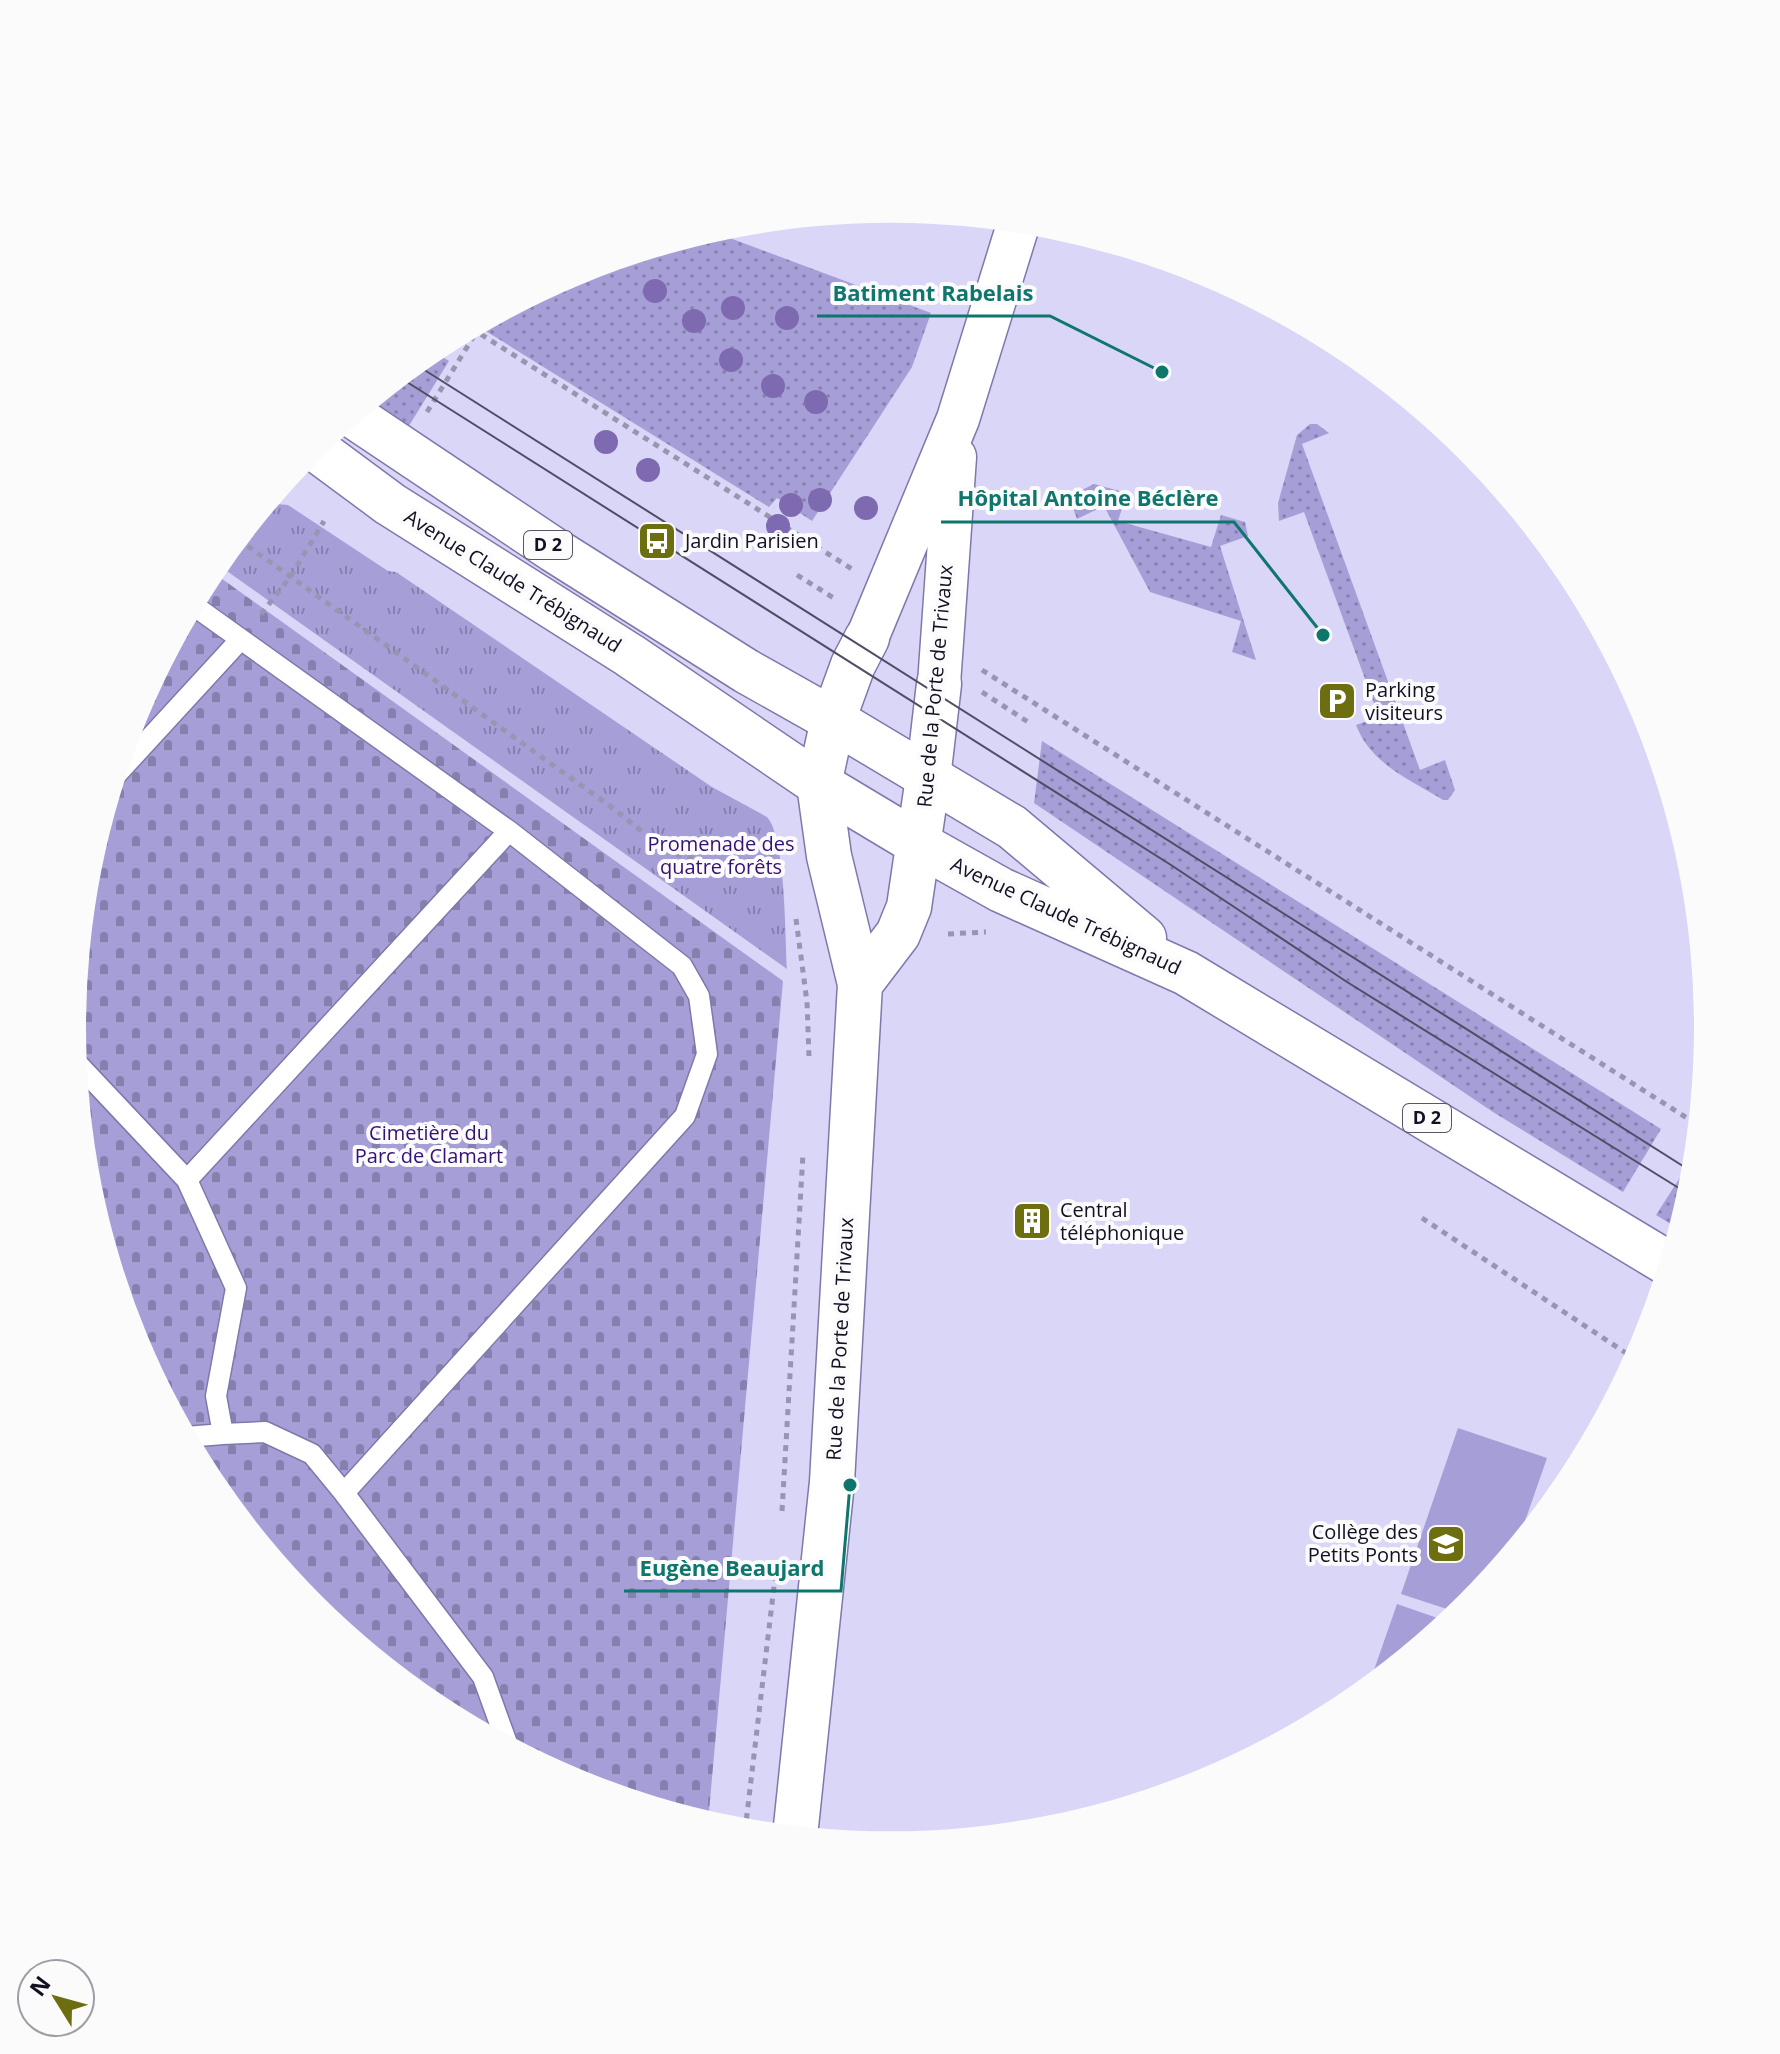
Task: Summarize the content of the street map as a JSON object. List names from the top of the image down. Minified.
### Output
{"streets":{"main road":["D 2","Avenue Claude Trébignaud","Rue de la Porte de Trivaux"]},"crossings":[["D 2","Avenue Claude Trébignaud"],["D 2","Rue de la Porte de Trivaux"],["Avenue Claude Trébignaud","Rue de la Porte de Trivaux"]],"parks":["Promenade des quatre forêts","Cimetière du Parc de Clamart"],"places":{"other":["Batiment Rabelais","Hôpital Antoine Béclère","Eugène Beaujard"],"bus stop":["Jardin Parisien"],"parking":["Parking visiteurs"],"building":["Central téléphonique"],"school or university":["Collège des Petits Ponts"]},"north":"top left"}
